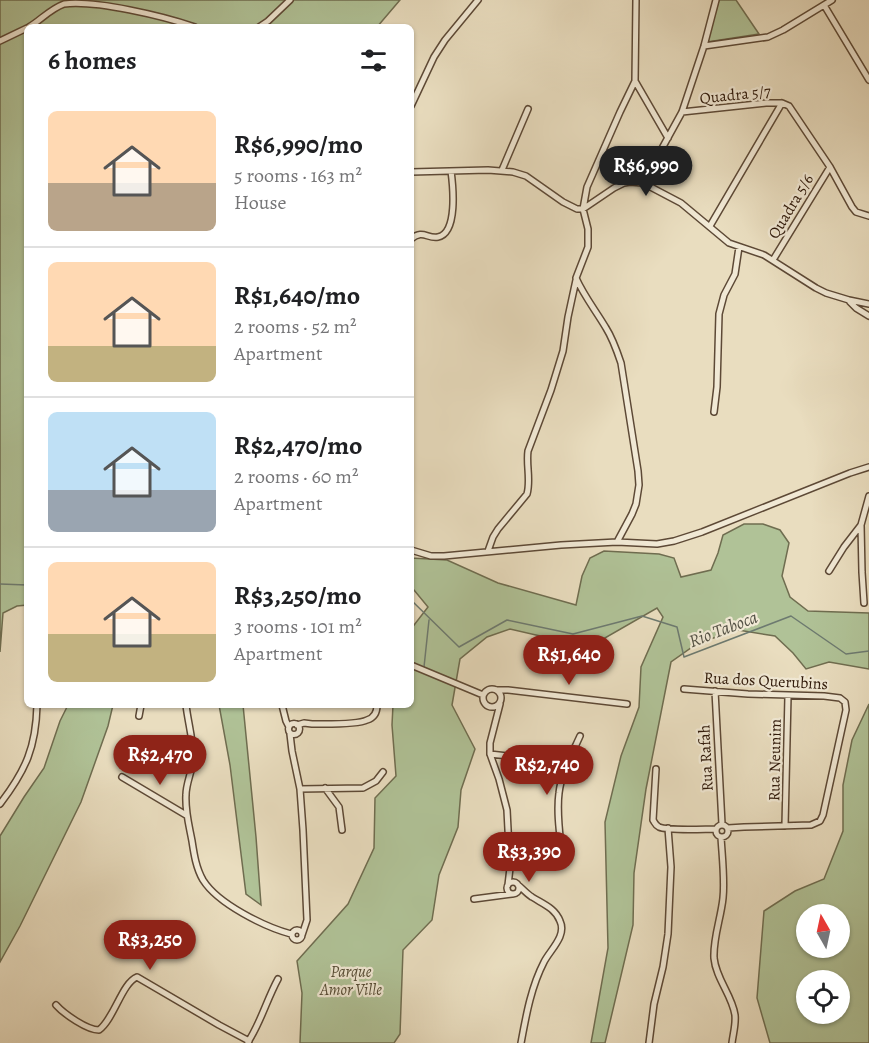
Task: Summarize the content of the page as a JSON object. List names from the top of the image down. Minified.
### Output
{"streets":{"street":["Quadra 5/7","Quadra 5/6","Rua dos Querubins","Rua Rafah","Rua Neunim"]},"crossings":[["Quadra 5/7","Quadra 5/6"],["Rua dos Querubins","Rua Rafah"],["Rua dos Querubins","Rua Neunim"]],"water":["Rio Taboca"],"parks":["Parque Amor Ville"],"north":"top","page":{"heading":"6 homes","list":[{"name":"R$6,990/mo","note":"5 rooms · 163 m² · House"},{"name":"R$1,640/mo","note":"2 rooms · 52 m² · Apartment"},{"name":"R$2,470/mo","note":"2 rooms · 60 m² · Apartment"},{"name":"R$3,250/mo","note":"3 rooms · 101 m² · Apartment"}],"price":["R$6,990","R$1,640","R$2,470","R$2,740","R$3,390","R$3,250"]}}
